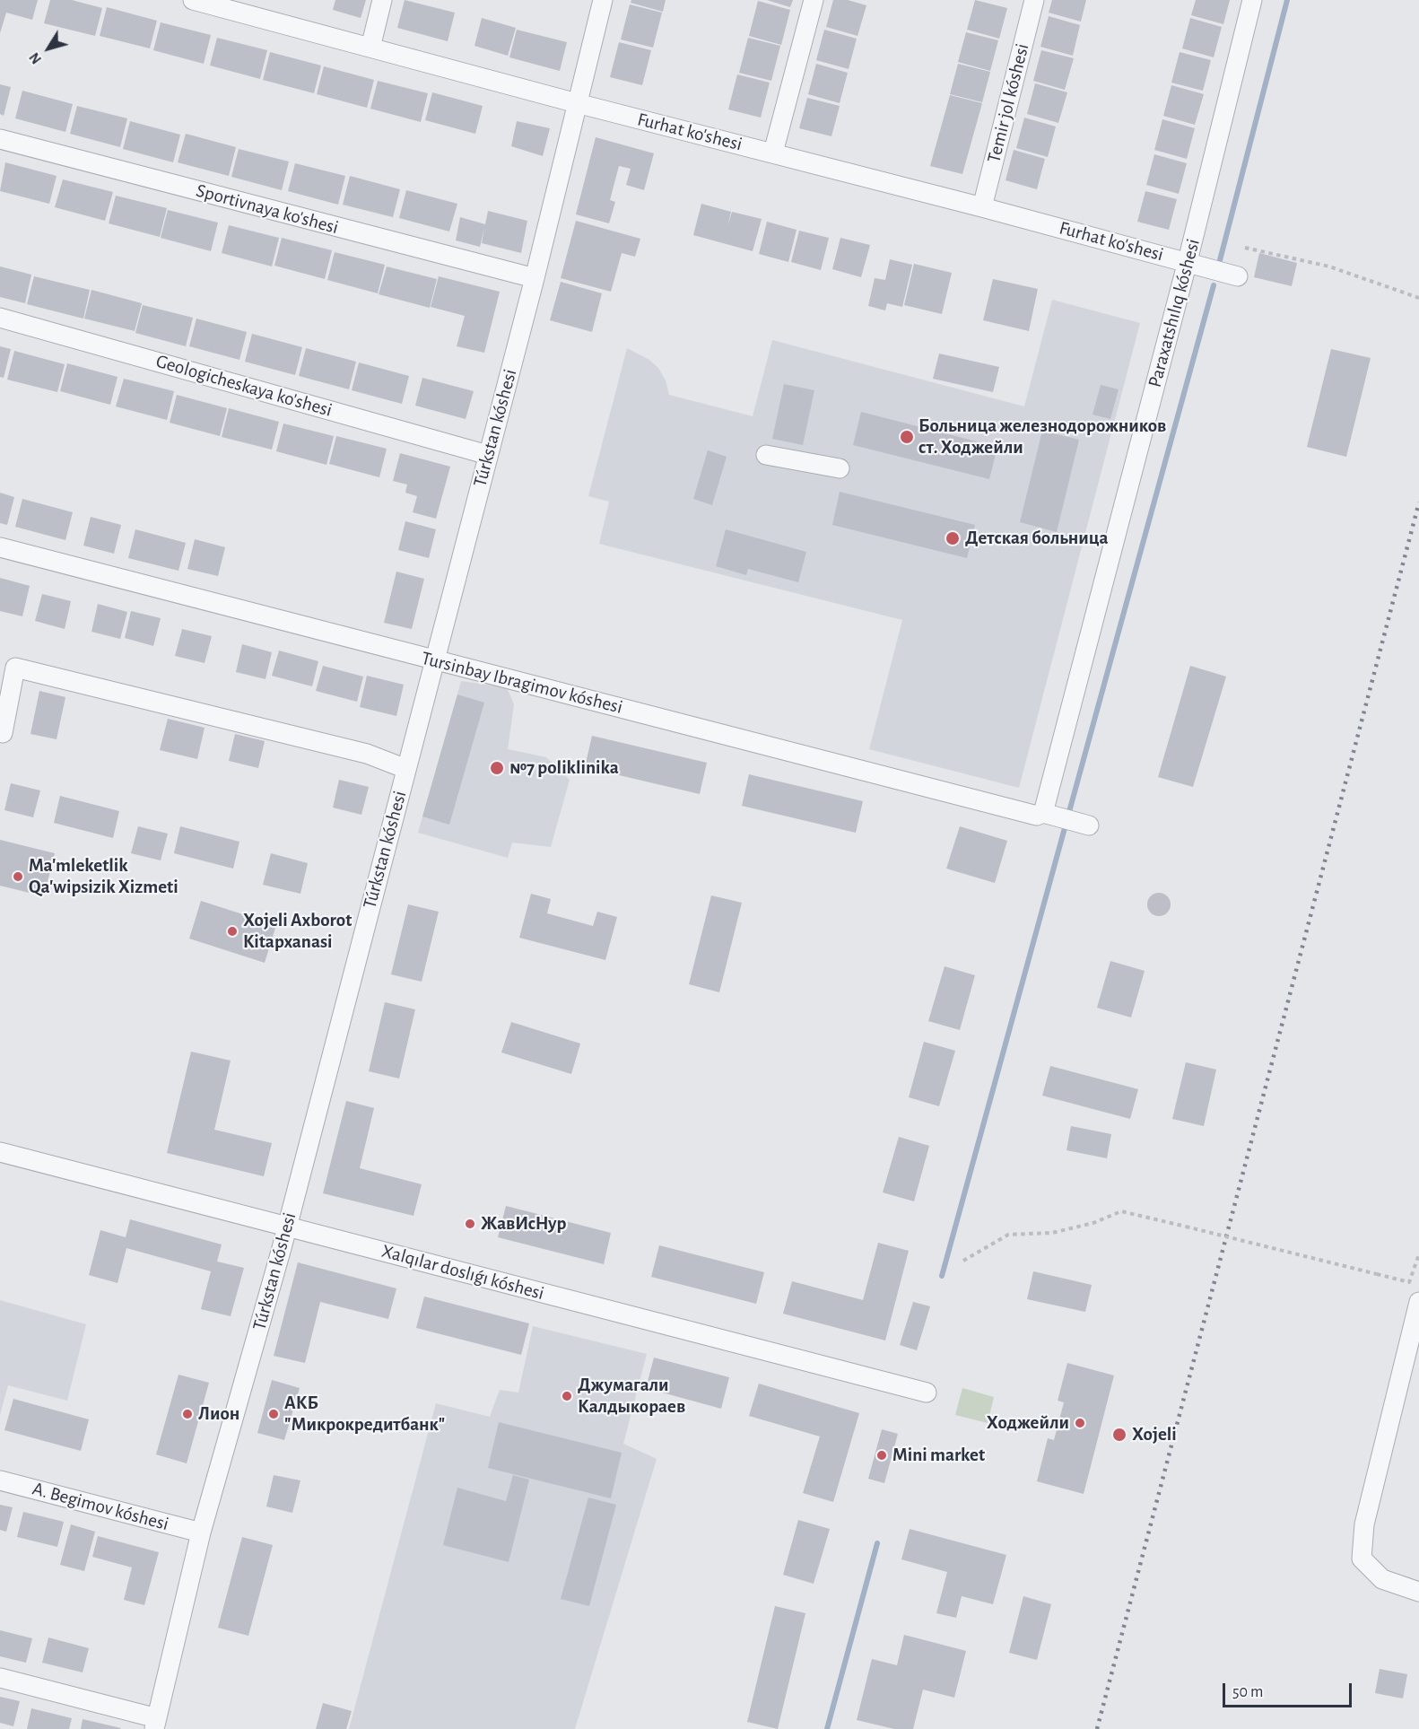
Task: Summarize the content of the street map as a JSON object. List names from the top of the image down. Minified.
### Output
{"streets":{"street":["Temir jol kóshesi","Furhat ko'shesi","Sportivnaya ko'shesi","Paraxatshılıq kóshesi","Geologicheskaya ko'shesi","Túrkstan kóshesi","Tursinbay Ibragimov kóshesi","Xalqılar doslıǵı kóshesi","A. Begimov kóshesi"]},"crossings":[["Temir jol kóshesi","Furhat ko'shesi"],["Furhat ko'shesi","Paraxatshılıq kóshesi"],["Furhat ko'shesi","Túrkstan kóshesi"],["Sportivnaya ko'shesi","Túrkstan kóshesi"],["Paraxatshılıq kóshesi","Tursinbay Ibragimov kóshesi"],["Geologicheskaya ko'shesi","Túrkstan kóshesi"],["Túrkstan kóshesi","Tursinbay Ibragimov kóshesi"],["Túrkstan kóshesi","Xalqılar doslıǵı kóshesi"],["Túrkstan kóshesi","A. Begimov kóshesi"]],"places":["Больница железнодорожников ст. Ходжейли","Детская больница","№7 poliklinika","Ma'mleketlik Qa'wipsizik Xizmeti","Xojeli Axborot Kitapxanasi","ЖавИсНур","Джумагали Калдыкораев","Лион","АКБ \"Микрокредитбанк\"","Ходжейли","Xojeli","Mini market"],"scale_bar":"50 m","north":"bottom left"}
